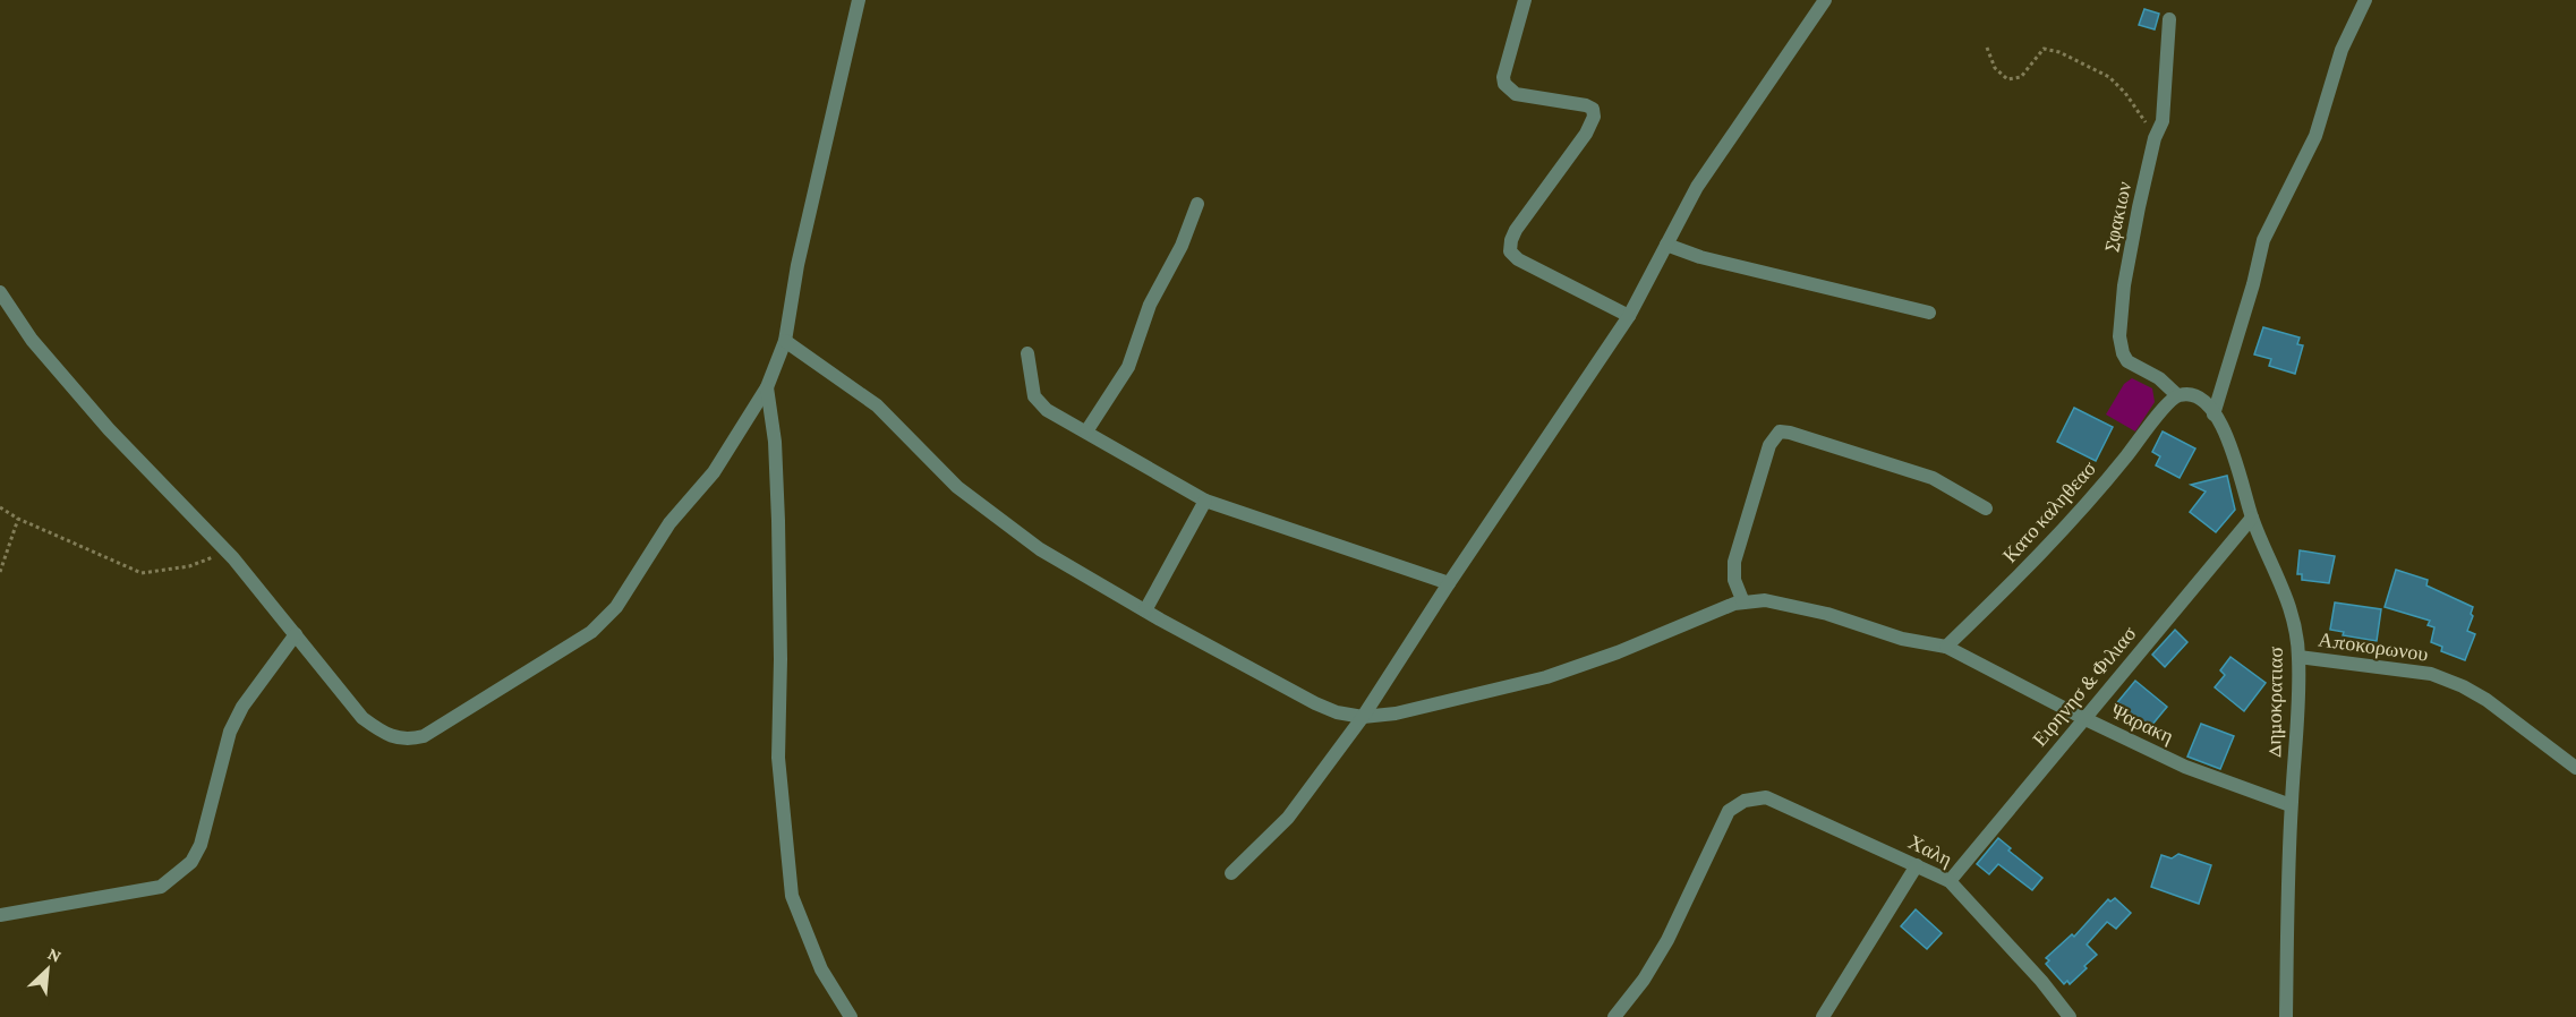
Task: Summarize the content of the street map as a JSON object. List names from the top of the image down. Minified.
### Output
{"streets":{"street":["Σφακιων","Κατο καληθεασ","Αποκορωνου","Ειρηνησ & Φιλιασ","Δημοκρατιασ","Ψαρακη","Χαλη"]},"crossings":[["Σφακιων","Κατο καληθεασ"],["Σφακιων","Δημοκρατιασ"],["Κατο καληθεασ","Δημοκρατιασ"],["Κατο καληθεασ","Ψαρακη"],["Αποκορωνου","Δημοκρατιασ"],["Ειρηνησ & Φιλιασ","Δημοκρατιασ"],["Ειρηνησ & Φιλιασ","Ψαρακη"],["Ειρηνησ & Φιλιασ","Χαλη"],["Δημοκρατιασ","Ψαρακη"]],"north":"top right"}
